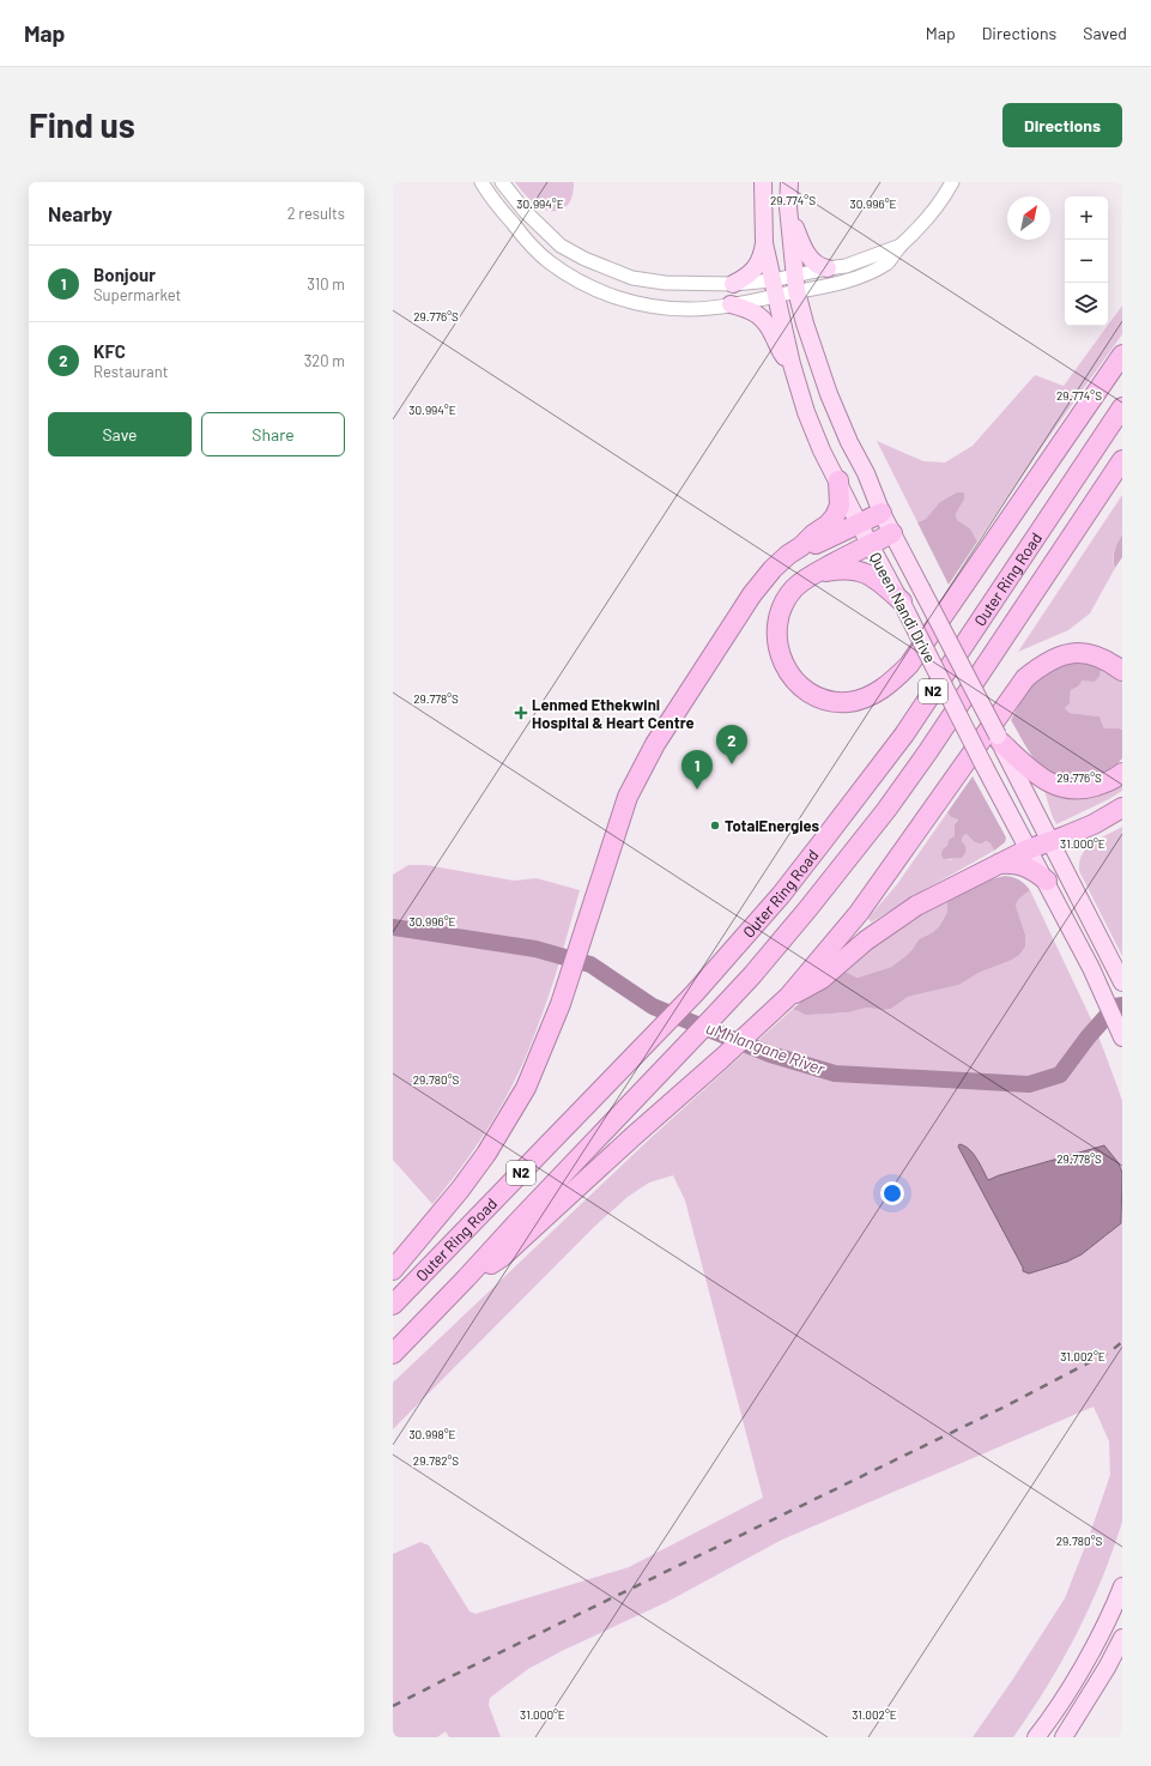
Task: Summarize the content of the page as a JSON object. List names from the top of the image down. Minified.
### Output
{"streets":{"highway":["Outer Ring Road","N2"],"main road":["Queen Nandi Drive"]},"water":["uMhlangane River"],"places":{"health":["Lenmed Ethekwini Hospital & Heart Centre"],"other":["TotalEnergies"]},"north":"top right","page":{"header":"Map","nav":["Map","Directions","Saved"],"buttons":["Directions",["Save","Share"]],"title":"Find us","heading":["Nearby","2 results"],"map_buttons":["+","−"],"list":[{"mark":"1","name":"Bonjour","note":"Supermarket","value":"310 m"},{"mark":"2","name":"KFC","note":"Restaurant","value":"320 m"}],"pins":["2","1"]},"coordinates":["29.774°S","30.994°E","30.996°E","29.776°S","29.778°S","31.000°E","29.780°S","31.002°E","30.998°E","29.782°S"]}
